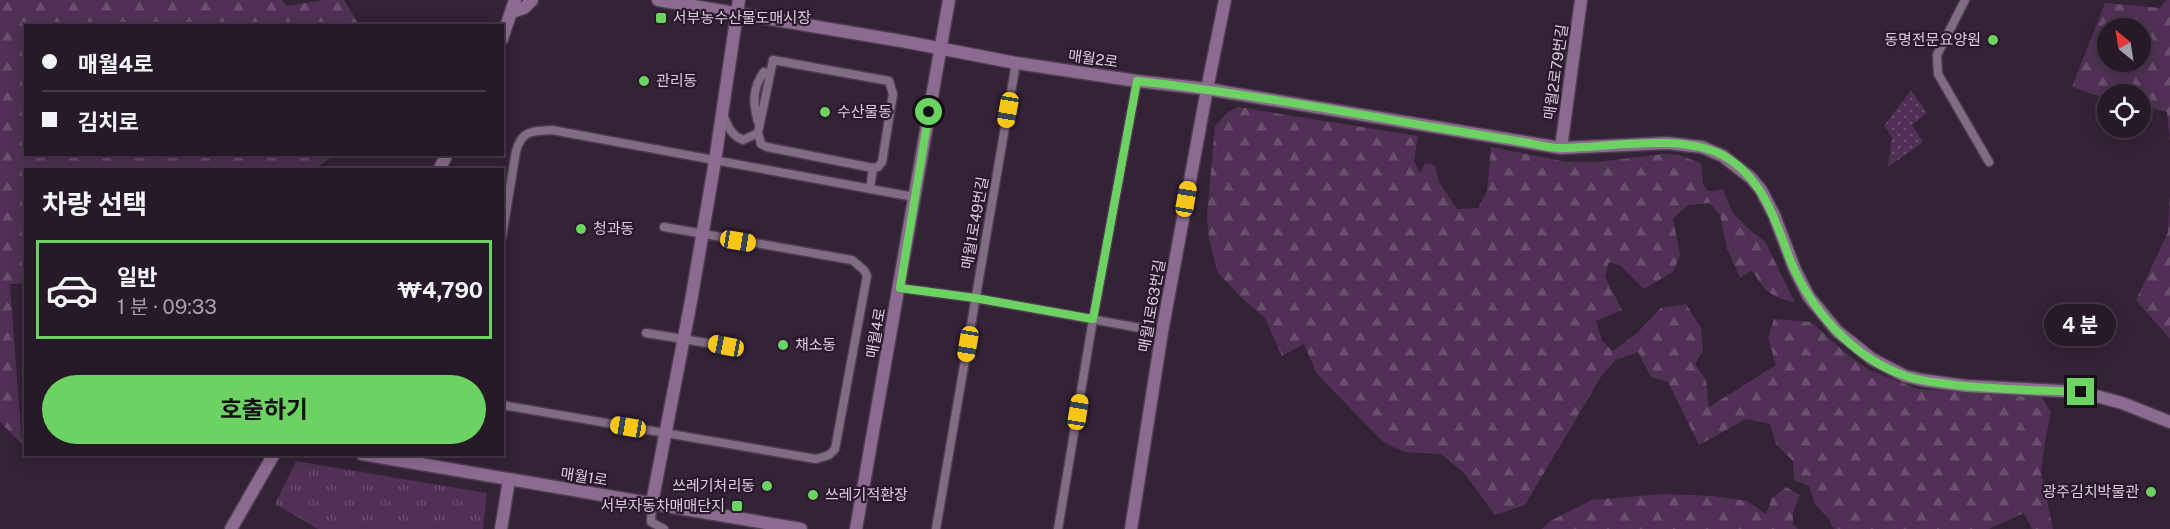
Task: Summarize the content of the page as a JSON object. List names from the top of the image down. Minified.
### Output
{"streets":{"street":["매월2로","매월2로79번길","매월1로49번길","매월1로63번길","매월4로","매월1로"]},"crossings":[["매월2로","매월2로79번길"],["매월2로","매월1로49번길"],["매월2로","매월1로63번길"],["매월2로","매월4로"]],"places":{"transit":["서부농수산물도매시장","서부자동차매매단지"],"other":["동명전문요양원","관리동","수산물동","청과동","채소동","쓰레기처리동","광주김치박물관","쓰레기적환장"]},"north":"top left","page":{"banner":["매월4로","김치로"],"heading":"차량 선택","list":[{"name":"일반","note":"1 분 · 09:33","value":"₩4,790"}],"bubble":"4 분","buttons":"호출하기"}}
